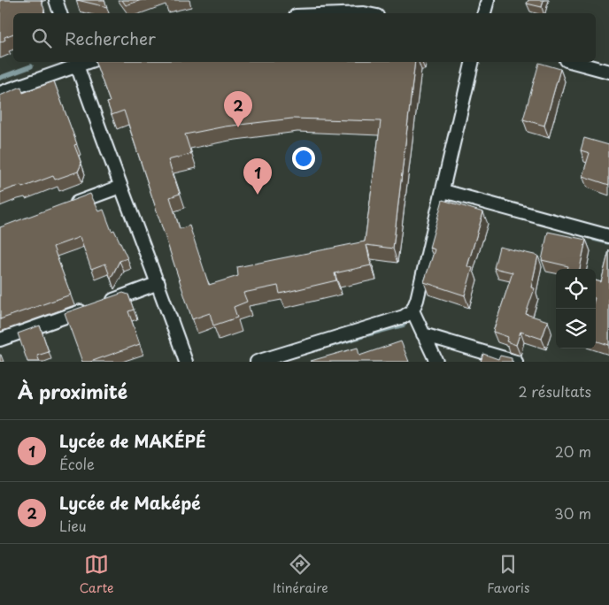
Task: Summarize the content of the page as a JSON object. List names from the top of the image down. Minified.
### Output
{"page":{"search":"Rechercher","pins":["2","1"],"heading":["À proximité","2 résultats"],"list":[{"mark":"1","name":"Lycée de MAKÉPÉ","note":"École","value":"20 m"},{"mark":"2","name":"Lycée de Maképé","note":"Lieu","value":"30 m"}],"nav":["Carte","Itinéraire","Favoris"]}}
